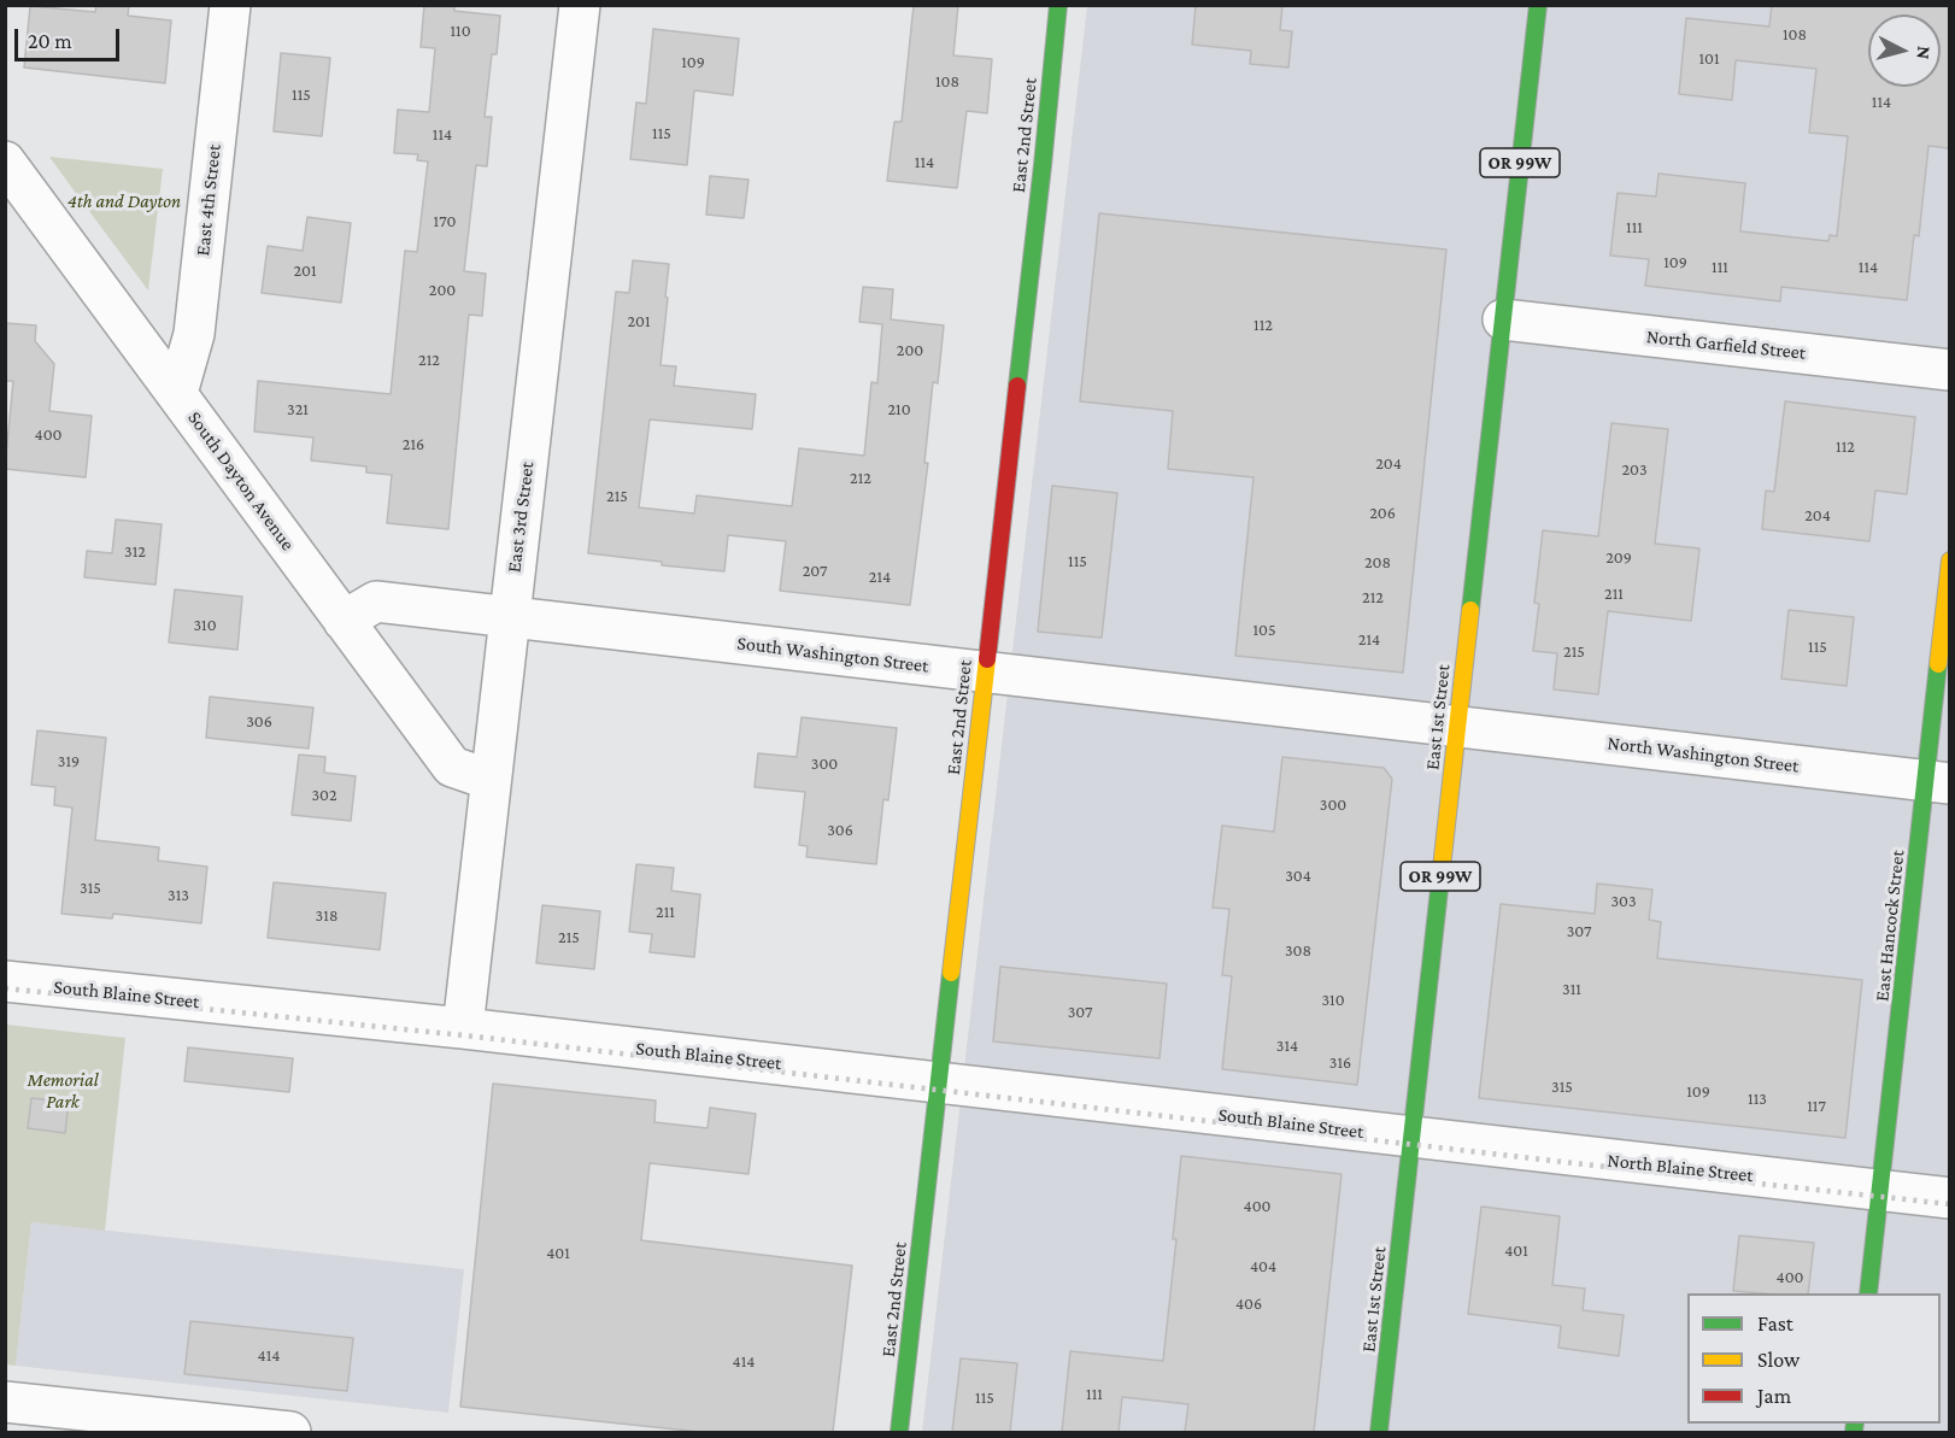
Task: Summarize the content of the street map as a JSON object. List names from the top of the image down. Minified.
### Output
{"streets":{"main road":["East 2nd Street","OR 99W","East 1st Street","East Hancock Street"],"street":["East 4th Street","North Garfield Street","South Dayton Avenue","East 3rd Street","South Washington Street","North Washington Street","South Blaine Street","North Blaine Street"]},"crossings":[["East 2nd Street","South Washington Street"],["East 2nd Street","South Blaine Street"],["East 4th Street","South Dayton Avenue"],["North Garfield Street","East 1st Street"],["South Dayton Avenue","East 3rd Street"],["South Dayton Avenue","South Washington Street"],["East 3rd Street","South Washington Street"],["East 3rd Street","South Blaine Street"],["South Washington Street","East 1st Street"],["South Washington Street","North Washington Street"],["East 1st Street","North Washington Street"],["East 1st Street","South Blaine Street"],["East 1st Street","North Blaine Street"],["North Washington Street","East Hancock Street"],["East Hancock Street","North Blaine Street"],["South Blaine Street","North Blaine Street"]],"parks":["4th and Dayton","Memorial Park"],"house_numbers":["110","108","101","109","108","115","114","115","114","114","170","111","109","111","114","201","200","201","112","200","212","321","210","400","216","112","204","203","212","215","206","204","312","209","115","208","207","214","211","212","310","105","214","115","215","306","319","300","302","300","306","304","315","313","303","211","318","307","215","308","311","310","307","314","316","315","109","113","117","400","401","401","404","400","406","414","414","111","115"],"legend":["Fast","Slow","Jam"],"scale_bar":"20 m","north":"right"}
